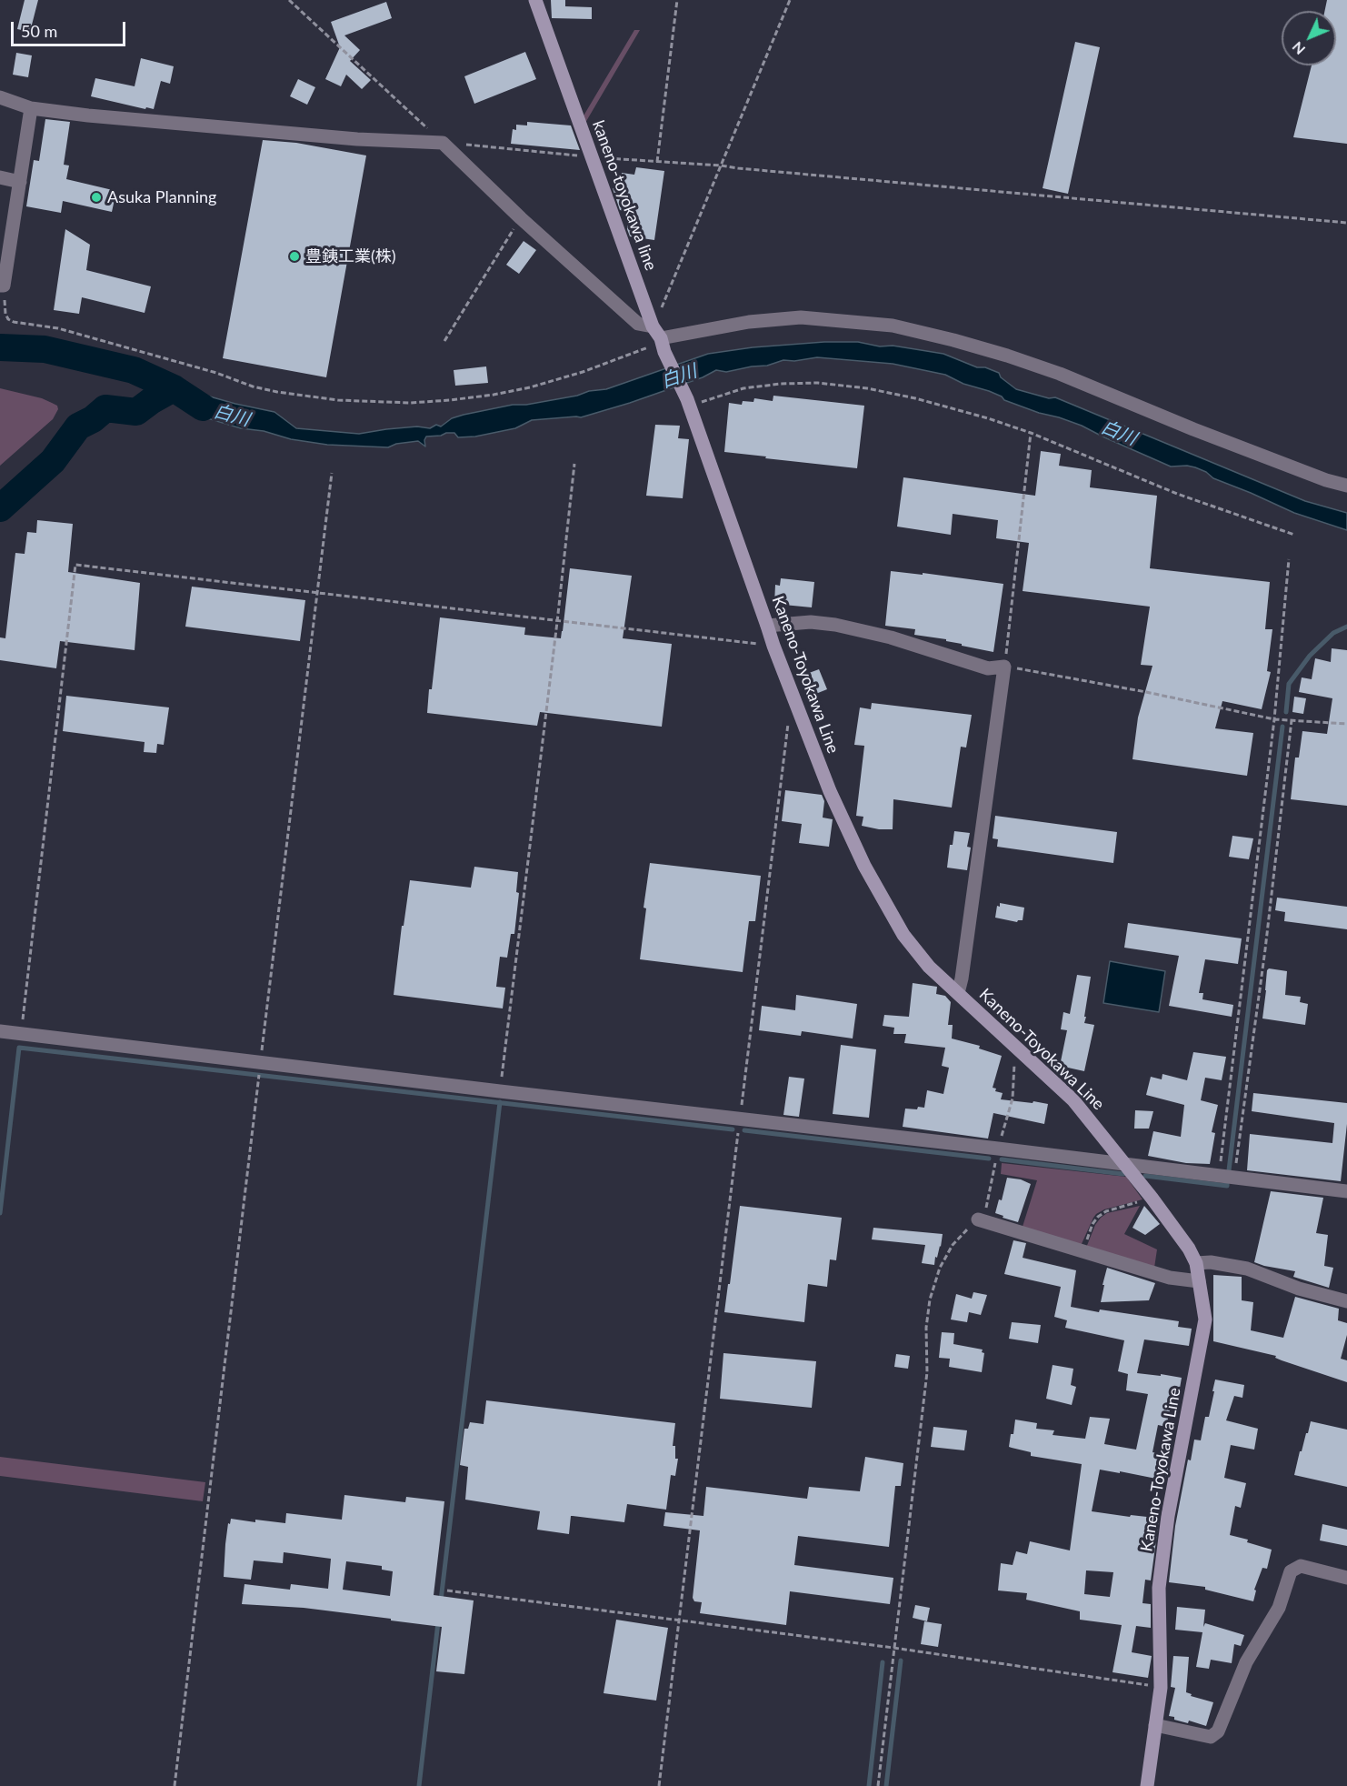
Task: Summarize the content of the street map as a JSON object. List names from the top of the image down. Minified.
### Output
{"streets":{"main road":["kaneno-toyokawa line","Kaneno-Toyokawa Line"]},"crossings":[["kaneno-toyokawa line","Kaneno-Toyokawa Line"]],"water":["白川"],"places":["Asuka Planning","豊銕工業(株)"],"scale_bar":"50 m","north":"bottom left"}
